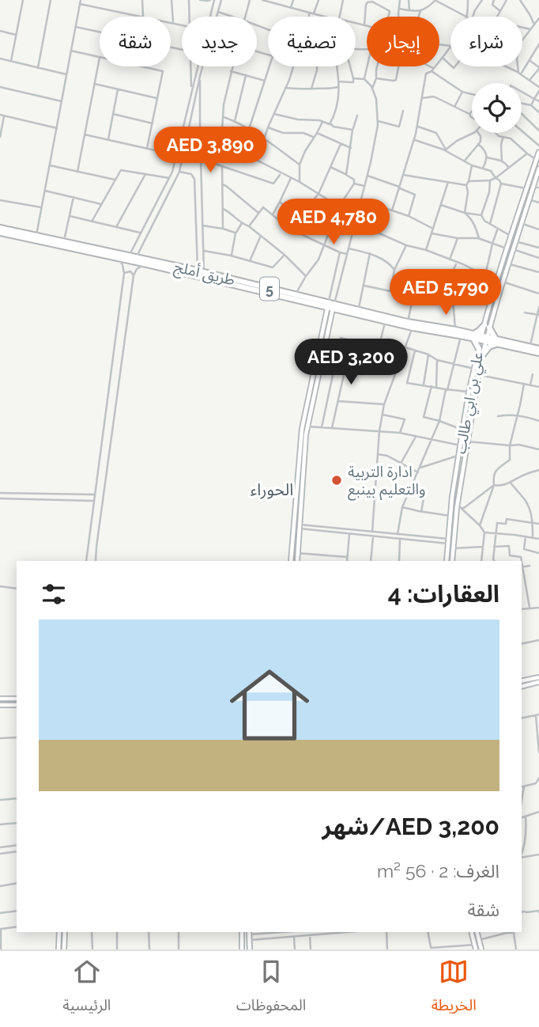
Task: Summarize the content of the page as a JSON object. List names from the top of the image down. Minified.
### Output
{"streets":{"highway":["طريق أملج","5"],"main road":["علي بن ابي طالب"]},"crossings":[["طريق أملج","علي بن ابي طالب"]],"districts":["الحوراء"],"places":["ادارة التربية والتعليم بينبع"],"page":{"chip":["شراء","إيجار","تصفية","جديد","شقة"],"price":["AED 3,890","AED 4,780","AED 5,790","AED 3,200"],"heading":"العقارات: 4","list":[{"name":"AED 3,200/شهر","note":"الغرف: 2 · 56 m² · شقة"}],"tabs":["الخريطة","المحفوظات","الرئيسية"]}}
